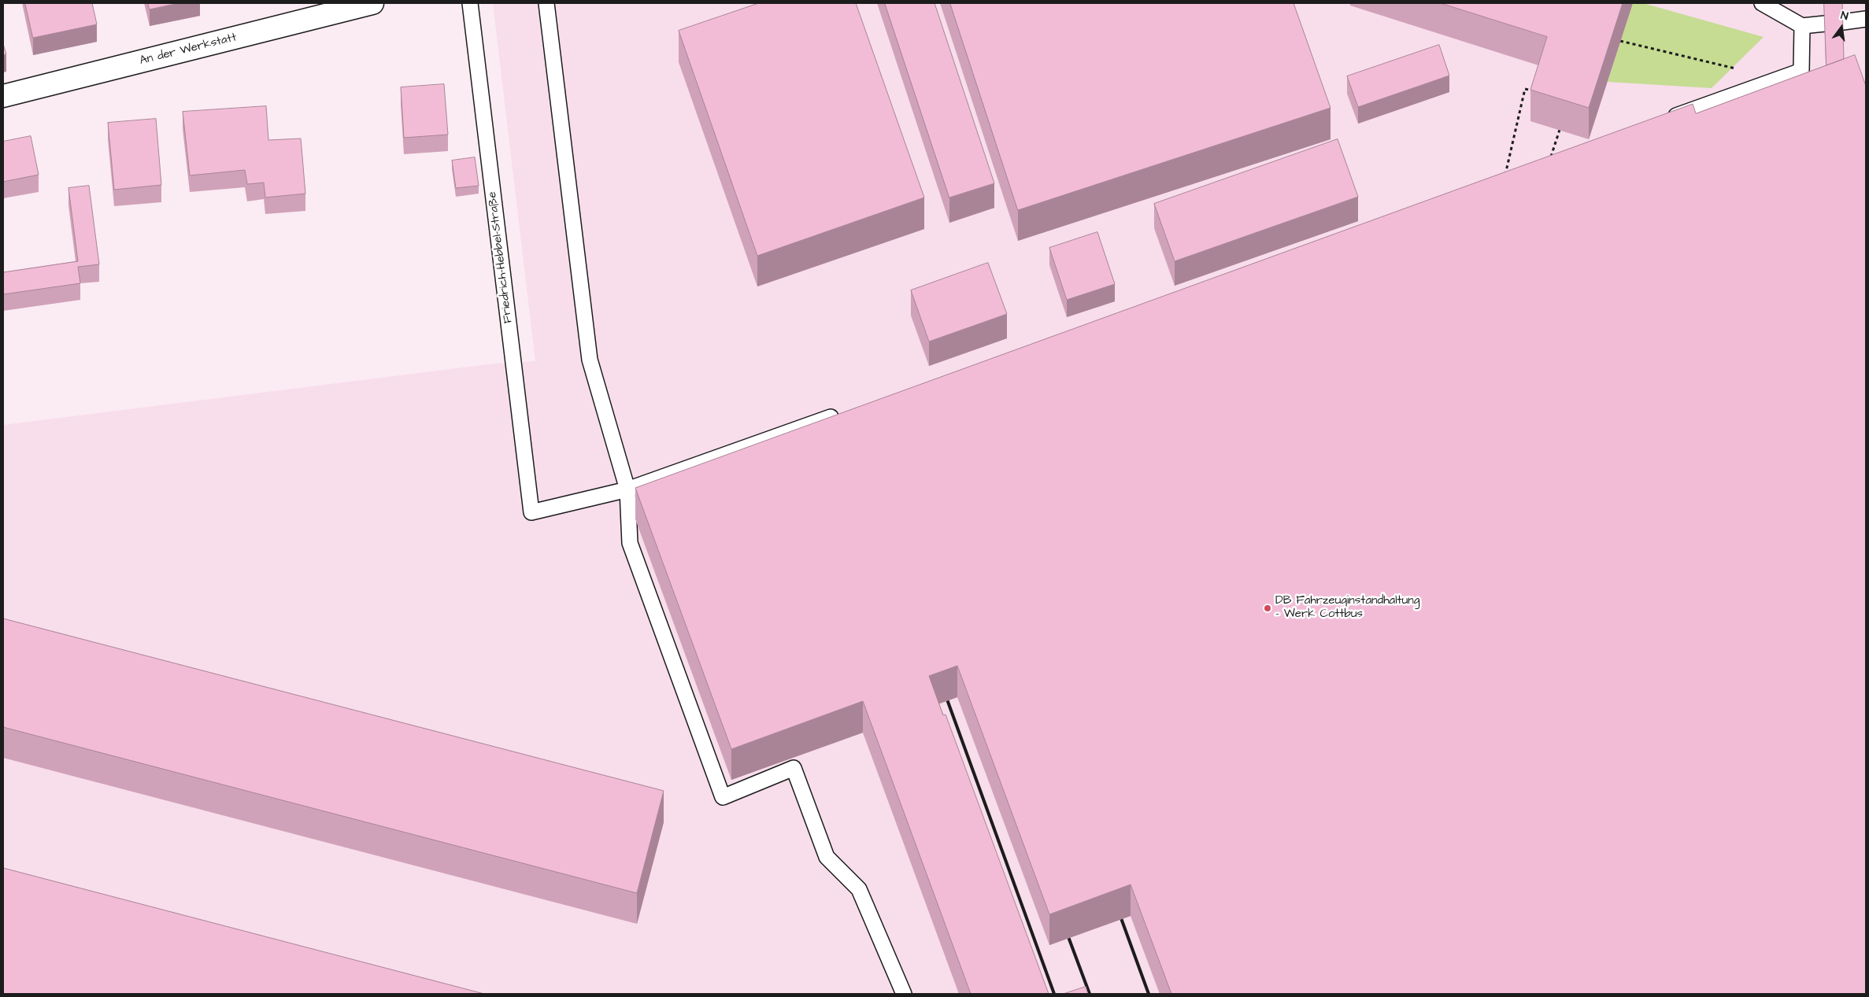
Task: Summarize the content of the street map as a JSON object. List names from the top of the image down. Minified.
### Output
{"streets":{"street":["An der Werkstatt"],"lane":["Friedrich-Hebbel-Straße"]},"places":["DB Fahrzeuginstandhaltung - Werk Cottbus"],"north":"top"}
